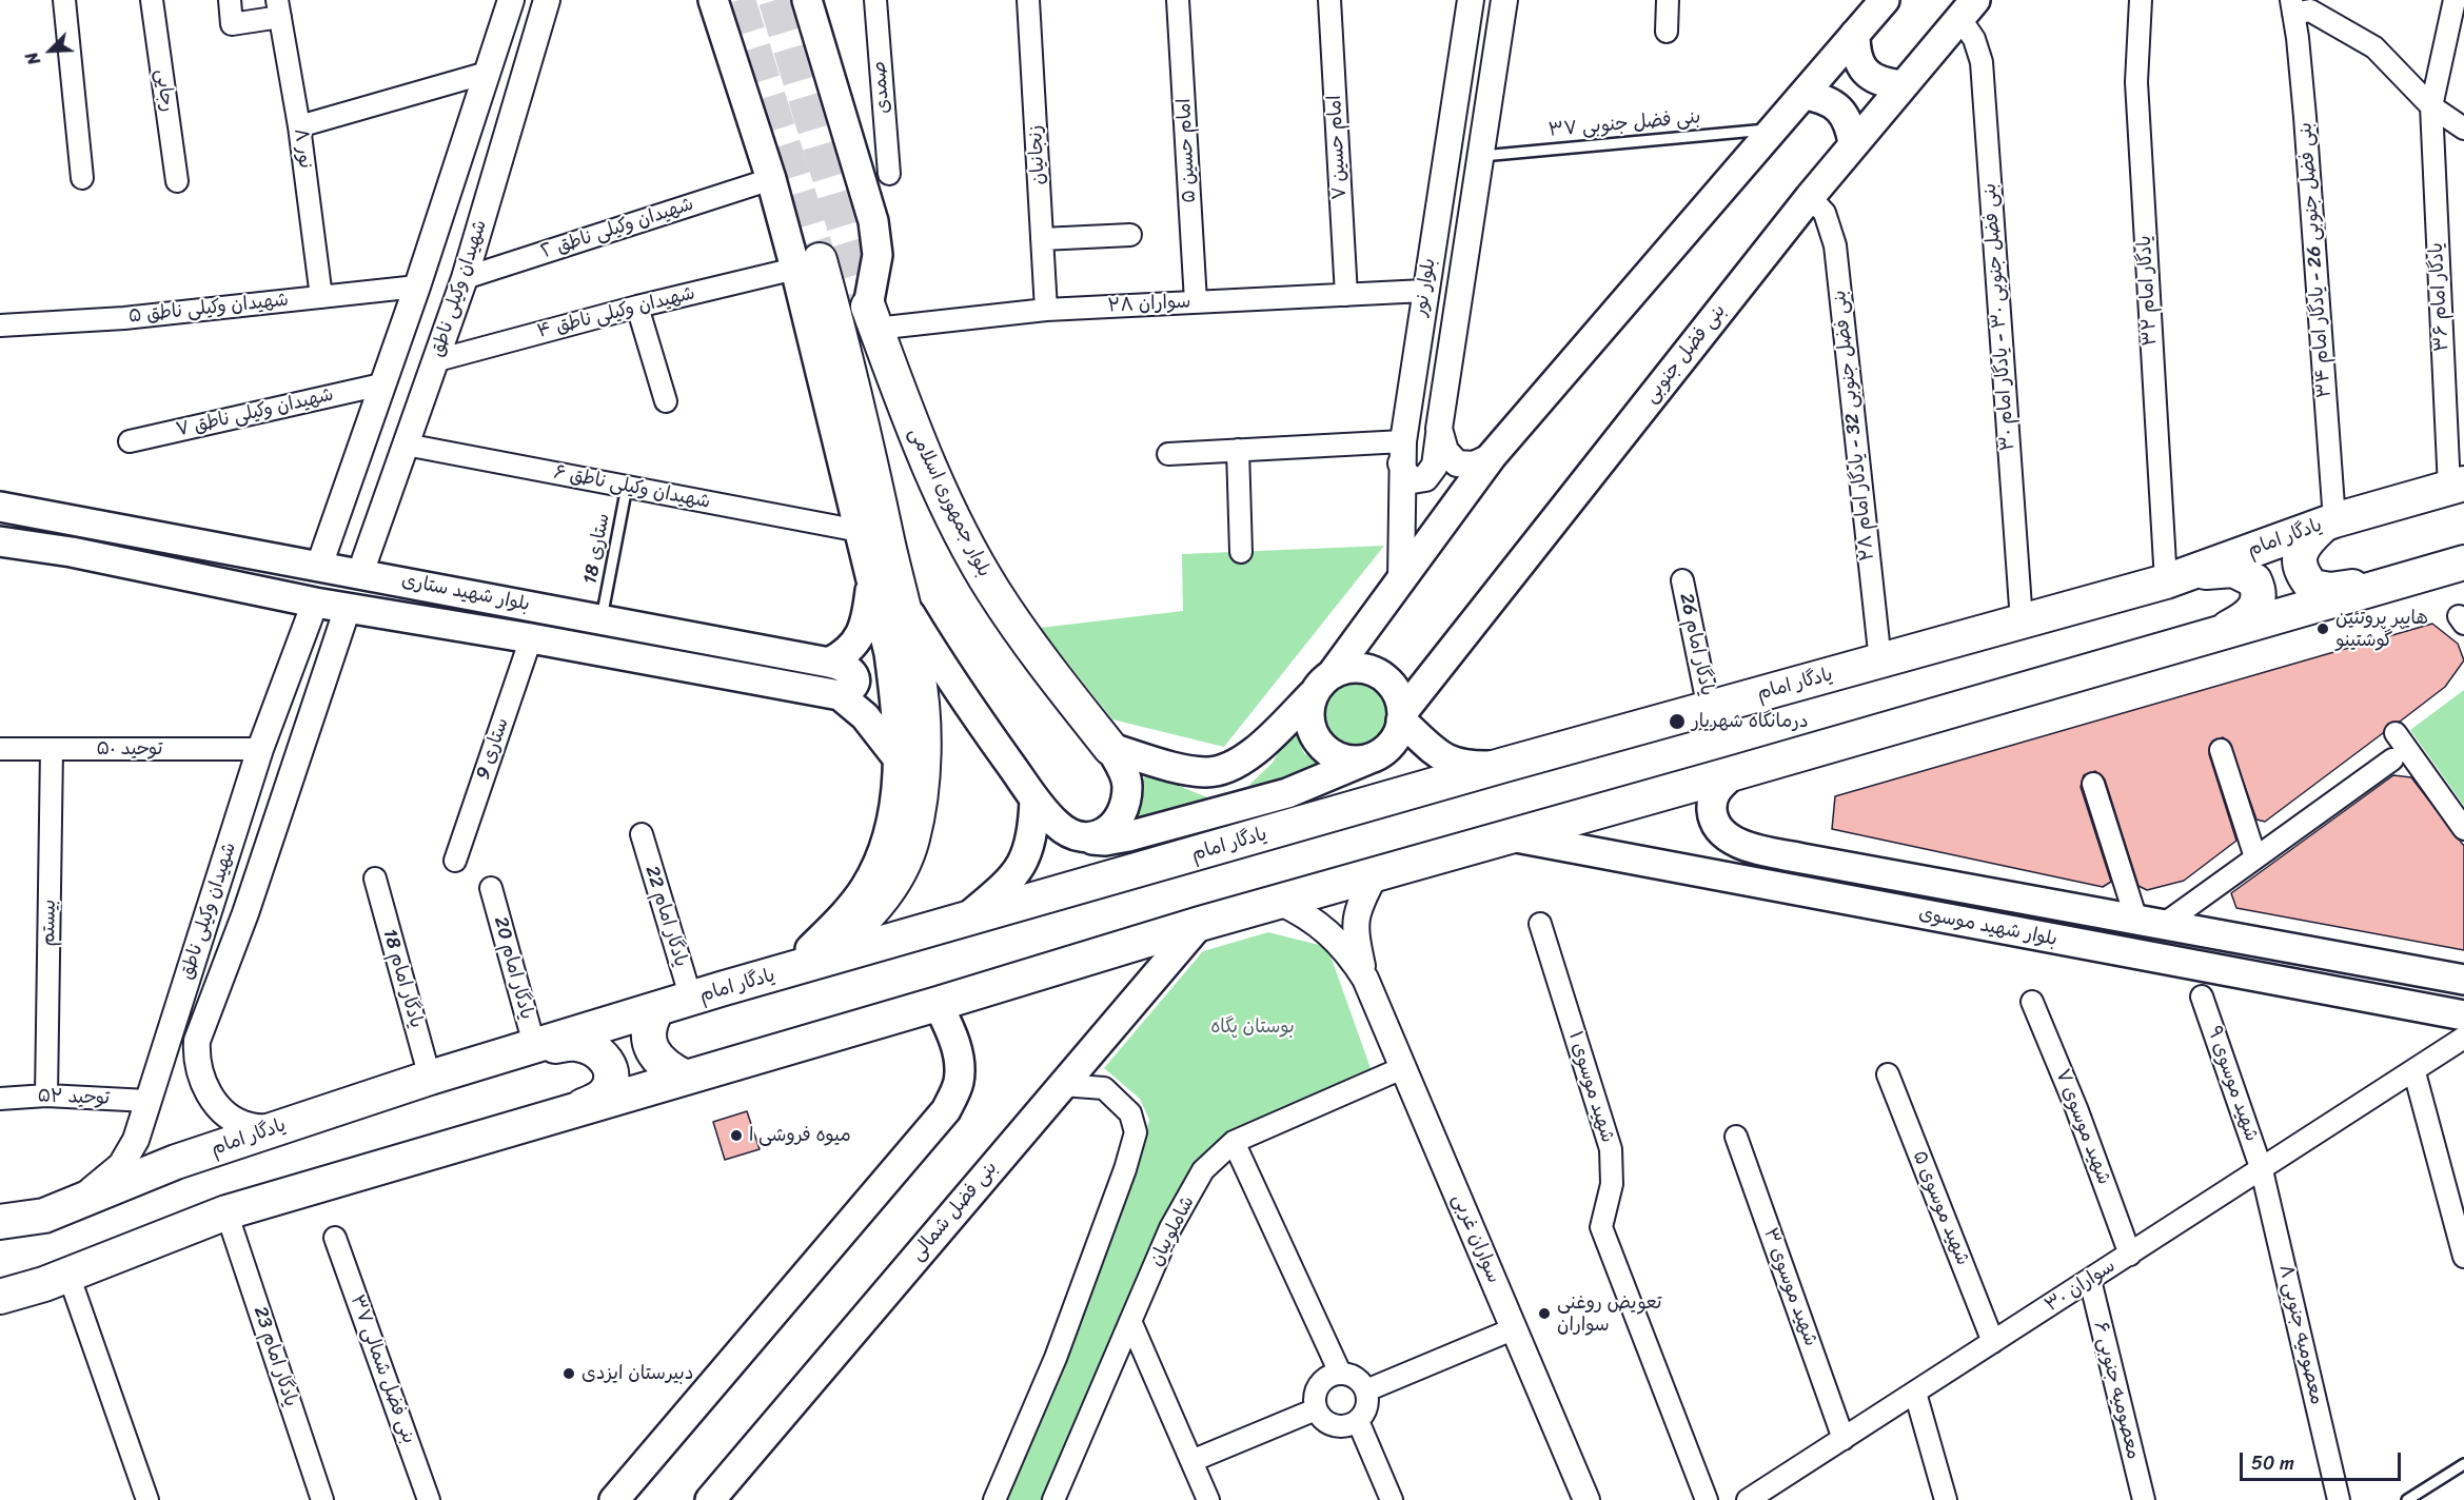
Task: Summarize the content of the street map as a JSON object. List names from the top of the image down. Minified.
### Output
{"streets":{"main road":["بنی فضل جنوبی","بلوار جمهوری اسلامی","یادگار امام","بلوار شهید ستاری","بلوار شهید موسوی","بنی فضل شمالی"],"street":["صمدی","رجایی","امام حسین ۷","نور ۸","امام حسین ۵","زنجانیان","شهیدان وکیلی ناطق ٢","بنی فضل جنوبی 26 - یادگار امام ۳۴","بلوار نور","شهیدان وکیلی ناطق","یادگار امام ۳۲","یادگار امام ۳۶","سواران ۲۸","شهیدان وکیلی ناطق ۵","شهیدان وکیلی ناطق ۴","بنی فضل جنوبی ۳۰ - یادگار امام ۳۰","شهیدان وکیلی ناطق ۷","بنی فضل جنوبی 32 - یادگار امام ۲۸","شهیدان وکیلی ناطق ۶","یادگار امام 26","توحید ۵۰","ستاری 9","یادگار امام 22","بیستم","یادگار امام 20","یادگار امام 18","شهید موسوی ۹","شهید موسوی ۱","توحید ۵۲","شهید موسوی ۷","شهید موسوی ۵","شاملوییان","سواران غربی","سواران ۳۰","شهید موسوی ۳","معصومیه جنوبی ۸","یادگار امام 23","بنی فضل شمالی ۳۷","معصومیه جنوبی ۶"],"lane":["بنی فضل جنوبی ۳۷","ستاری 18"]},"crossings":[["بنی فضل جنوبی ۳۷","بلوار نور"],["امام حسین ۷","سواران ۲۸"],["نور ۸","شهیدان وکیلی ناطق ۵"],["امام حسین ۵","سواران ۲۸"],["زنجانیان","سواران ۲۸"],["شهیدان وکیلی ناطق ٢","شهیدان وکیلی ناطق"],["بنی فضل جنوبی 26 - یادگار امام ۳۴","یادگار امام"],["بلوار نور","سواران ۲۸"],["شهیدان وکیلی ناطق","شهیدان وکیلی ناطق ۴"],["شهیدان وکیلی ناطق","شهیدان وکیلی ناطق ۶"],["شهیدان وکیلی ناطق","یادگار امام"],["شهیدان وکیلی ناطق","بلوار شهید ستاری"],["شهیدان وکیلی ناطق","توحید ۵۰"],["شهیدان وکیلی ناطق","توحید ۵۲"],["یادگار امام ۳۲","یادگار امام"],["یادگار امام ۳۶","یادگار امام"],["سواران ۲۸","بلوار جمهوری اسلامی"],["بنی فضل جنوبی ۳۰ - یادگار امام ۳۰","بنی فضل جنوبی"],["بنی فضل جنوبی ۳۰ - یادگار امام ۳۰","یادگار امام"],["بنی فضل جنوبی","بنی فضل جنوبی 32 - یادگار امام ۲۸"],["بنی فضل جنوبی 32 - یادگار امام ۲۸","یادگار امام"],["شهیدان وکیلی ناطق ۶","ستاری 18"],["یادگار امام","یادگار امام 26"],["یادگار امام","یادگار امام 22"],["یادگار امام","یادگار امام 20"],["یادگار امام","یادگار امام 18"],["ستاری 18","بلوار شهید ستاری"],["بلوار شهید ستاری","ستاری 9"],["توحید ۵۰","بیستم"],["بیستم","توحید ۵۲"],["شهید موسوی ۹","سواران ۳۰"],["شهید موسوی ۹","معصومیه جنوبی ۸"],["شهید موسوی ۷","سواران ۳۰"],["شهید موسوی ۵","سواران ۳۰"],["شاملوییان","سواران غربی"],["سواران ۳۰","شهید موسوی ۳"],["سواران ۳۰","معصومیه جنوبی ۸"],["سواران ۳۰","معصومیه جنوبی ۶"]],"parks":["بوستان پگاه"],"places":["هایپر پروتئین گوشتینو","درمانگاه شهریار","میوه فروشی ا","تعویض روغنی سواران","دبیرستان ایزدی"],"scale_bar":"50 m","north":"bottom left"}
